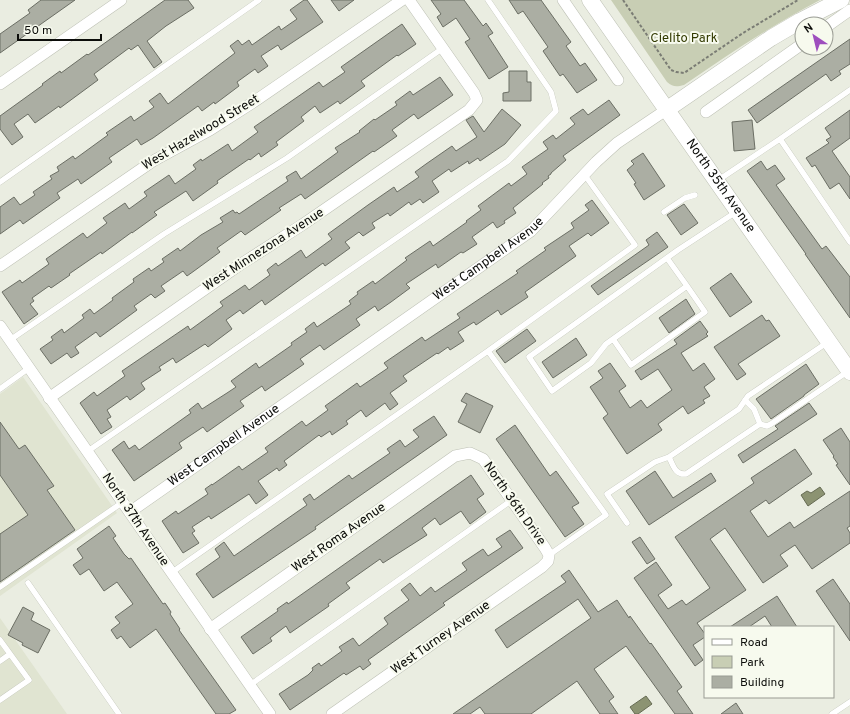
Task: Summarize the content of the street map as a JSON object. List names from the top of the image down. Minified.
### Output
{"streets":{"main road":["North 35th Avenue","West Campbell Avenue"],"street":["West Hazelwood Street","West Minnezona Avenue","North 36th Drive","North 37th Avenue","West Roma Avenue","West Turney Avenue"]},"crossings":[["North 35th Avenue","West Campbell Avenue"],["West Minnezona Avenue","North 37th Avenue"],["West Campbell Avenue","North 37th Avenue"],["North 36th Drive","West Roma Avenue"],["North 36th Drive","West Turney Avenue"],["North 37th Avenue","West Roma Avenue"]],"parks":["Cielito Park"],"legend":["Road","Park","Building"],"scale_bar":"50 m","north":"top left"}
